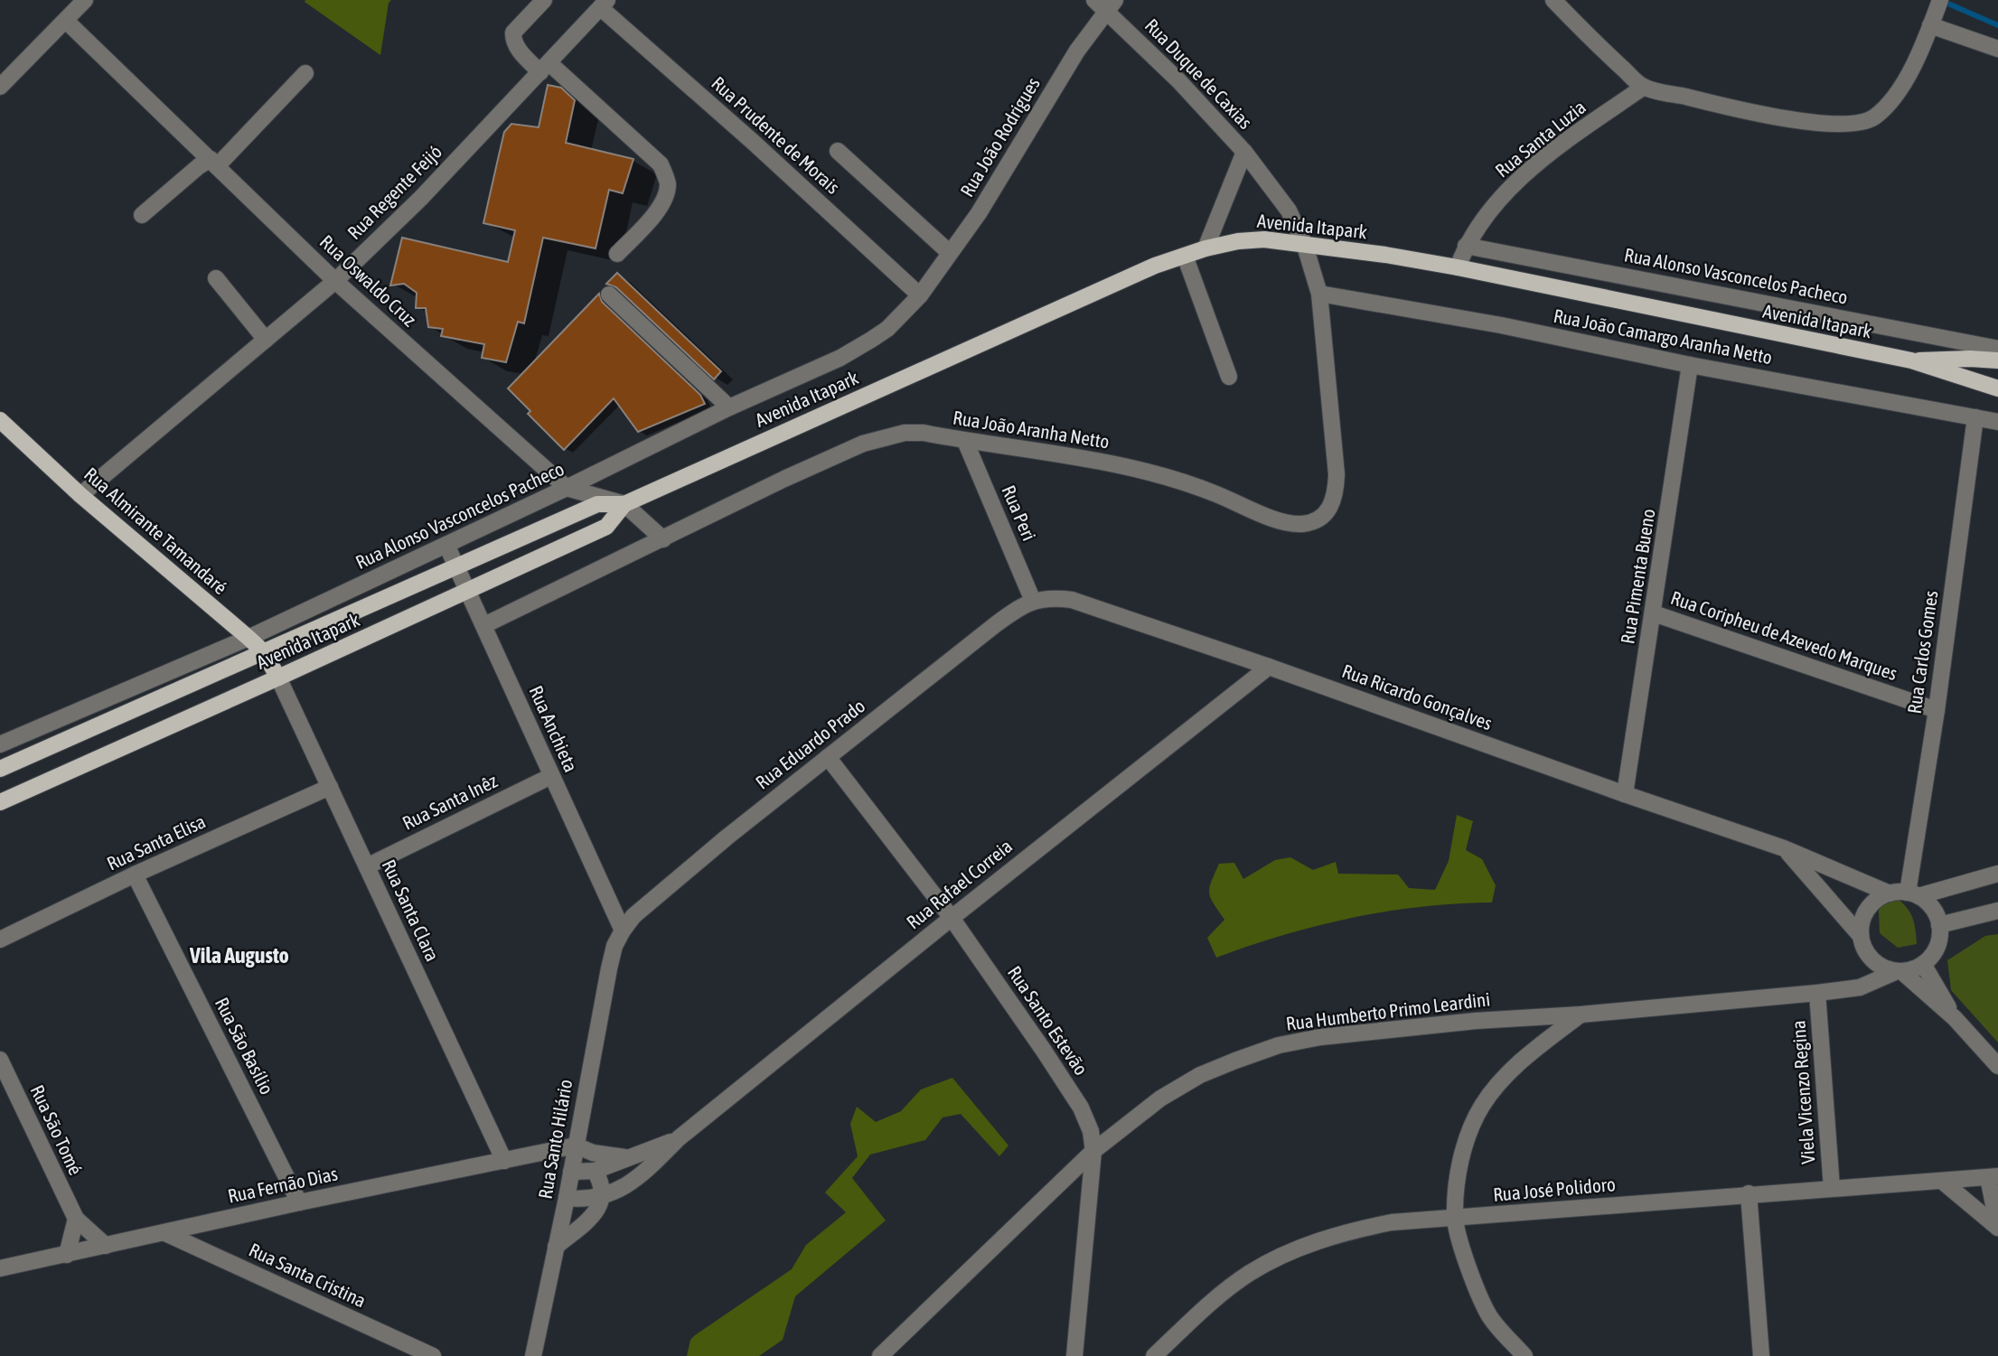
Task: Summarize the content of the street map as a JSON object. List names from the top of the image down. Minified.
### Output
{"streets":{"main road":["Avenida Itapark","Rua Almirante Tamandaré"],"street":["Rua Duque de Caxias","Rua Prudente de Morais","Rua João Rodrigues","Rua Santa Luzia","Rua Regente Feijó","Rua Alonso Vasconcelos Pacheco","Rua Oswaldo Cruz","Rua João Camargo Aranha Netto","Rua João Aranha Netto","Rua Peri","Rua Pimenta Bueno","Rua Coripheu de Azevedo Marques","Rua Carlos Gomes","Rua Ricardo Gonçalves","Rua Anchieta","Rua Eduardo Prado","Rua Santa Inêz","Rua Santa Elisa","Rua Rafael Correia","Rua Santa Clara","Rua Humberto Primo Leardini","Rua Santo Estevão","Rua São Basílio","Viela Vicenzo Regina","Rua São Tomé","Rua Santo Hilário","Rua Fernão Dias","Rua José Polidoro","Rua Santa Cristina"]},"crossings":[["Rua Duque de Caxias","Rua João Rodrigues"],["Rua Duque de Caxias","Avenida Itapark"],["Rua Duque de Caxias","Rua João Aranha Netto"],["Rua Prudente de Morais","Rua João Rodrigues"],["Rua Prudente de Morais","Rua Regente Feijó"],["Rua Prudente de Morais","Rua Alonso Vasconcelos Pacheco"],["Rua João Rodrigues","Rua Alonso Vasconcelos Pacheco"],["Rua Santa Luzia","Avenida Itapark"],["Rua Santa Luzia","Rua Alonso Vasconcelos Pacheco"],["Rua Regente Feijó","Rua Oswaldo Cruz"],["Rua Regente Feijó","Rua Almirante Tamandaré"],["Avenida Itapark","Rua Oswaldo Cruz"],["Avenida Itapark","Rua João Aranha Netto"],["Avenida Itapark","Rua Almirante Tamandaré"],["Avenida Itapark","Rua Anchieta"],["Avenida Itapark","Rua Santa Clara"],["Rua Alonso Vasconcelos Pacheco","Rua Oswaldo Cruz"],["Rua Alonso Vasconcelos Pacheco","Rua Almirante Tamandaré"],["Rua Alonso Vasconcelos Pacheco","Rua Anchieta"],["Rua Oswaldo Cruz","Rua João Aranha Netto"],["Rua João Camargo Aranha Netto","Rua João Aranha Netto"],["Rua João Camargo Aranha Netto","Rua Pimenta Bueno"],["Rua João Camargo Aranha Netto","Rua Carlos Gomes"],["Rua João Aranha Netto","Rua Peri"],["Rua João Aranha Netto","Rua Anchieta"],["Rua Peri","Rua Ricardo Gonçalves"],["Rua Peri","Rua Eduardo Prado"],["Rua Almirante Tamandaré","Rua Santa Clara"],["Rua Pimenta Bueno","Rua Coripheu de Azevedo Marques"],["Rua Pimenta Bueno","Rua Ricardo Gonçalves"],["Rua Coripheu de Azevedo Marques","Rua Carlos Gomes"],["Rua Carlos Gomes","Rua Ricardo Gonçalves"],["Rua Carlos Gomes","Rua Humberto Primo Leardini"],["Rua Ricardo Gonçalves","Rua Eduardo Prado"],["Rua Ricardo Gonçalves","Rua Rafael Correia"],["Rua Ricardo Gonçalves","Rua Humberto Primo Leardini"],["Rua Anchieta","Rua Eduardo Prado"],["Rua Anchieta","Rua Santa Inêz"],["Rua Anchieta","Rua Santo Hilário"],["Rua Eduardo Prado","Rua Santo Estevão"],["Rua Eduardo Prado","Rua Santo Hilário"],["Rua Santa Inêz","Rua Santa Clara"],["Rua Santa Elisa","Rua Santa Clara"],["Rua Santa Elisa","Rua São Basílio"],["Rua Rafael Correia","Rua Santo Estevão"],["Rua Rafael Correia","Rua Santo Hilário"],["Rua Santa Clara","Rua Fernão Dias"],["Rua Humberto Primo Leardini","Rua Santo Estevão"],["Rua Humberto Primo Leardini","Viela Vicenzo Regina"],["Rua São Basílio","Rua Fernão Dias"],["Viela Vicenzo Regina","Rua José Polidoro"],["Rua São Tomé","Rua Fernão Dias"],["Rua Santo Hilário","Rua Fernão Dias"],["Rua Fernão Dias","Rua Santa Cristina"]],"districts":["Vila Augusto"]}
